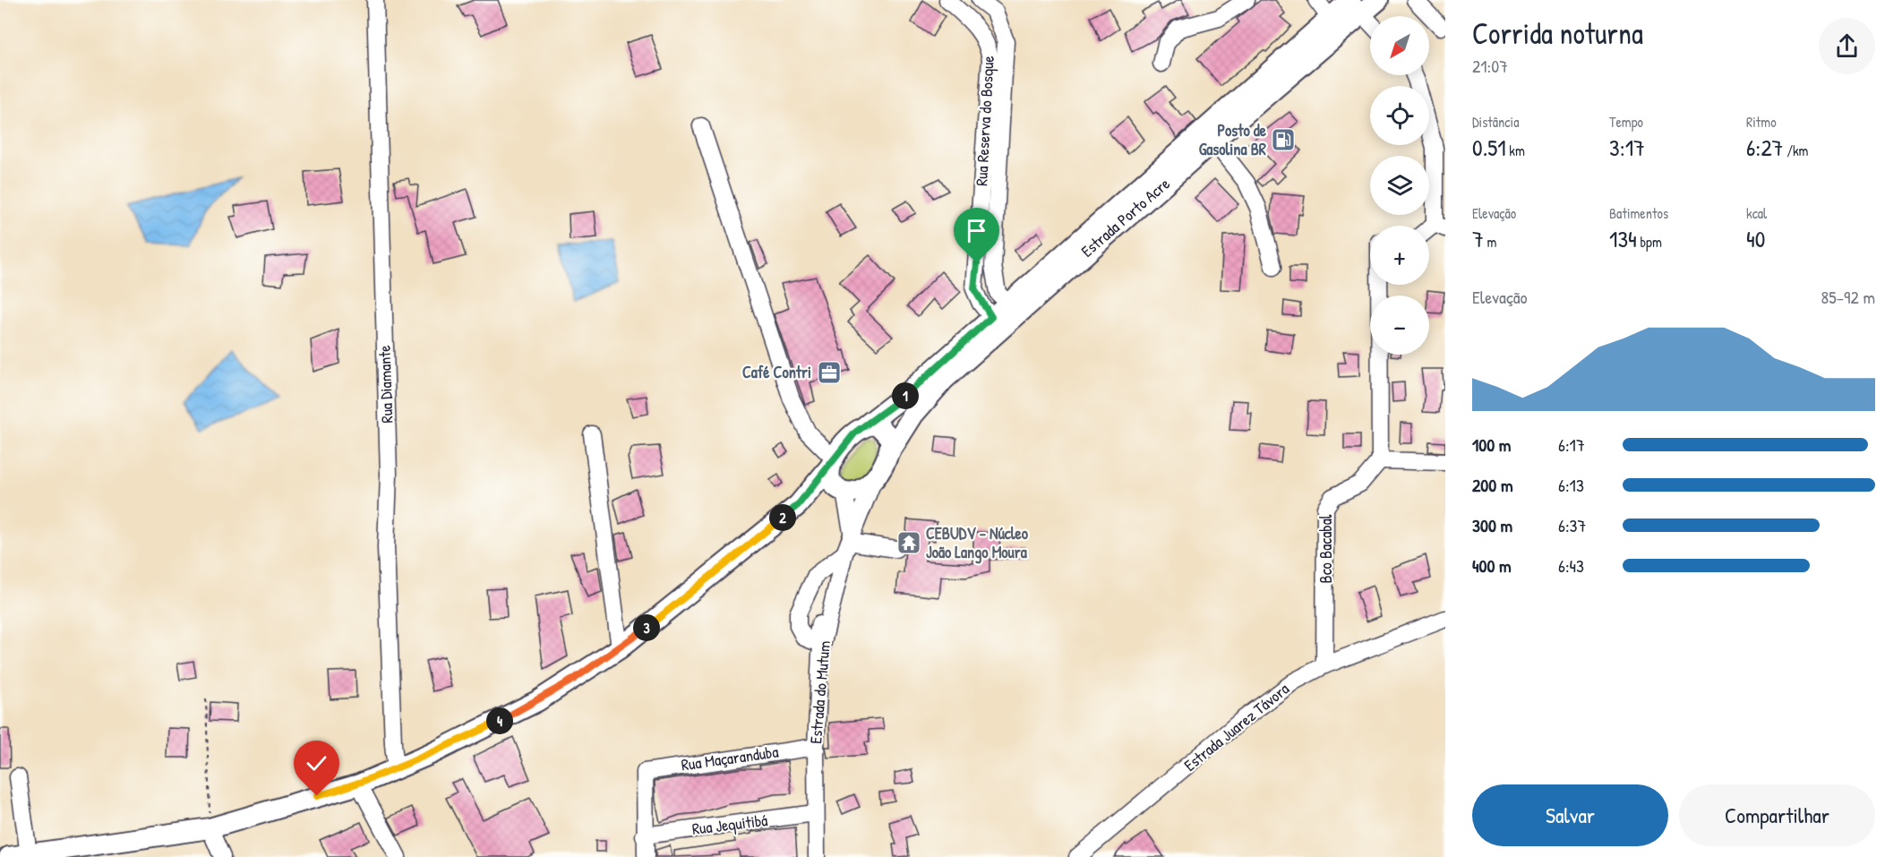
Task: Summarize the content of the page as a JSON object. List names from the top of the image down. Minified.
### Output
{"streets":{"main road":["Estrada Porto Acre"],"street":["Rua Reserva do Bosque","Rua Diamante","Bco Bacabal","Estrada do Mutum","Estrada Juarez Távora","Rua Maçaranduba","Rua Jequitibá"]},"crossings":[["Rua Reserva do Bosque","Estrada Porto Acre"],["Estrada Porto Acre","Estrada do Mutum"],["Bco Bacabal","Estrada Juarez Távora"],["Estrada do Mutum","Rua Maçaranduba"],["Estrada do Mutum","Rua Jequitibá"],["Rua Maçaranduba","Rua Jequitibá"]],"places":{"fuel station":["Posto de Gasolina BR"],"office":["Café Contri"],"temple":["CEBUDV - Núcleo João Lango Moura"]},"north":"bottom left","page":{"heading":["Corrida noturna","21:07"],"map_buttons":["+","−"],"stats":[["Distância","0.51 km"],["Tempo","3:17"],["Ritmo","6:27 /km"],["Elevação","7 m"],["Batimentos","134 bpm"],["kcal","40"]],"chart":["Elevação","85–92 m"],"pins":["1","2","3","4"],"list":[{"name":"100 m","note":"6:17"},{"name":"200 m","note":"6:13"},{"name":"300 m","note":"6:37"},{"name":"400 m","note":"6:43"}],"buttons":["Salvar","Compartilhar"]}}
